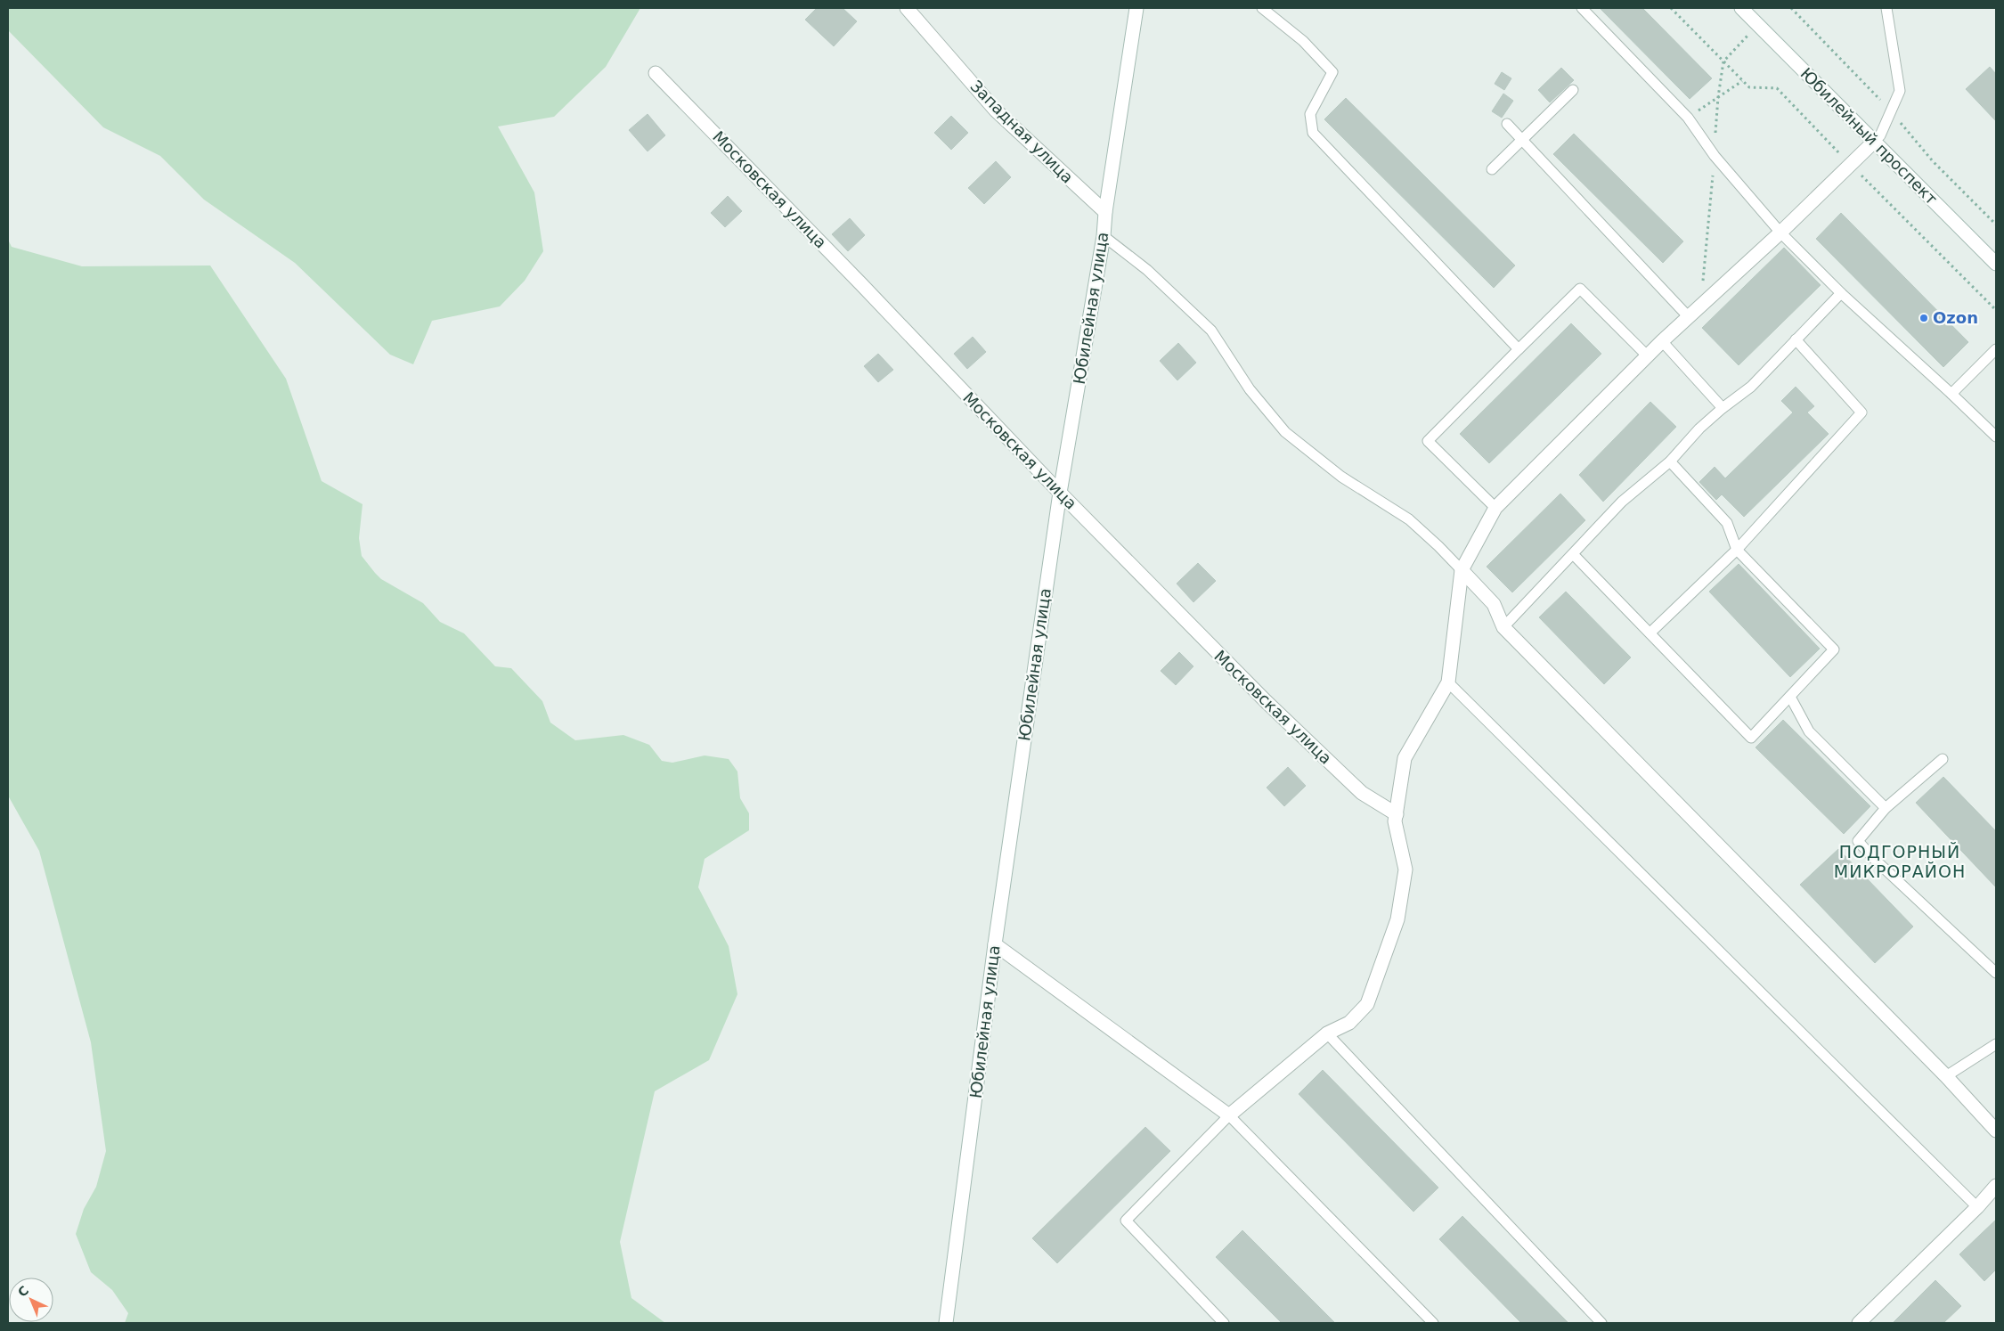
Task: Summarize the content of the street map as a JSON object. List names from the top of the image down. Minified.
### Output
{"streets":{"street":["Западная улица","Юбилейный проспект","Московская улица","Юбилейная улица"]},"crossings":[["Западная улица","Юбилейная улица"],["Московская улица","Юбилейная улица"]],"districts":["ПОДГОРНЫЙ МИКРОРАЙОН"],"places":["Ozon"],"north":"top left"}
